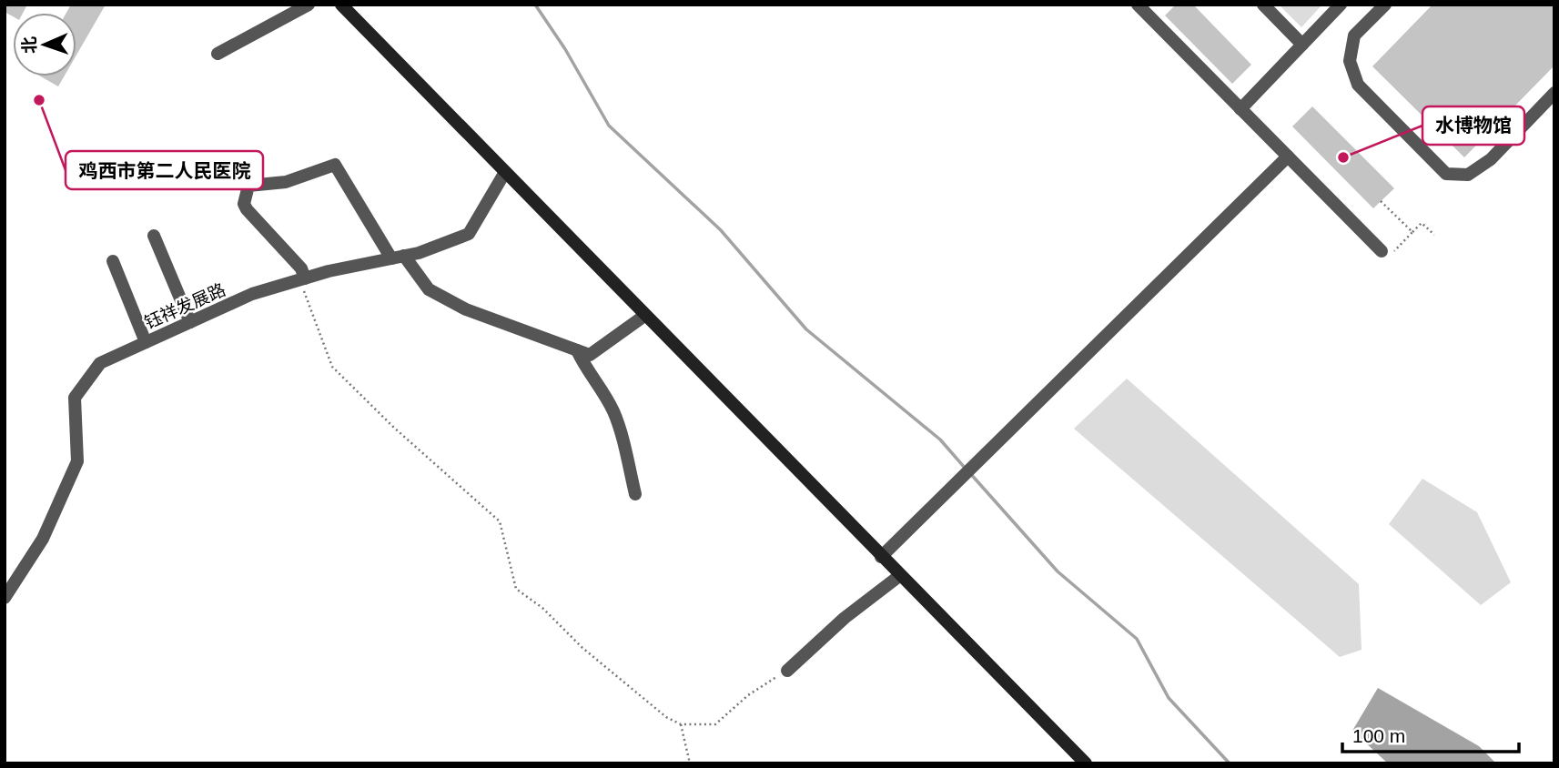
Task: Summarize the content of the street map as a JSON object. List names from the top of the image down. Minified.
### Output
{"streets":{"street":["钰祥发展路"]},"places":["鸡西市第二人民医院","水博物馆"],"scale_bar":"100 m","north":"left"}
